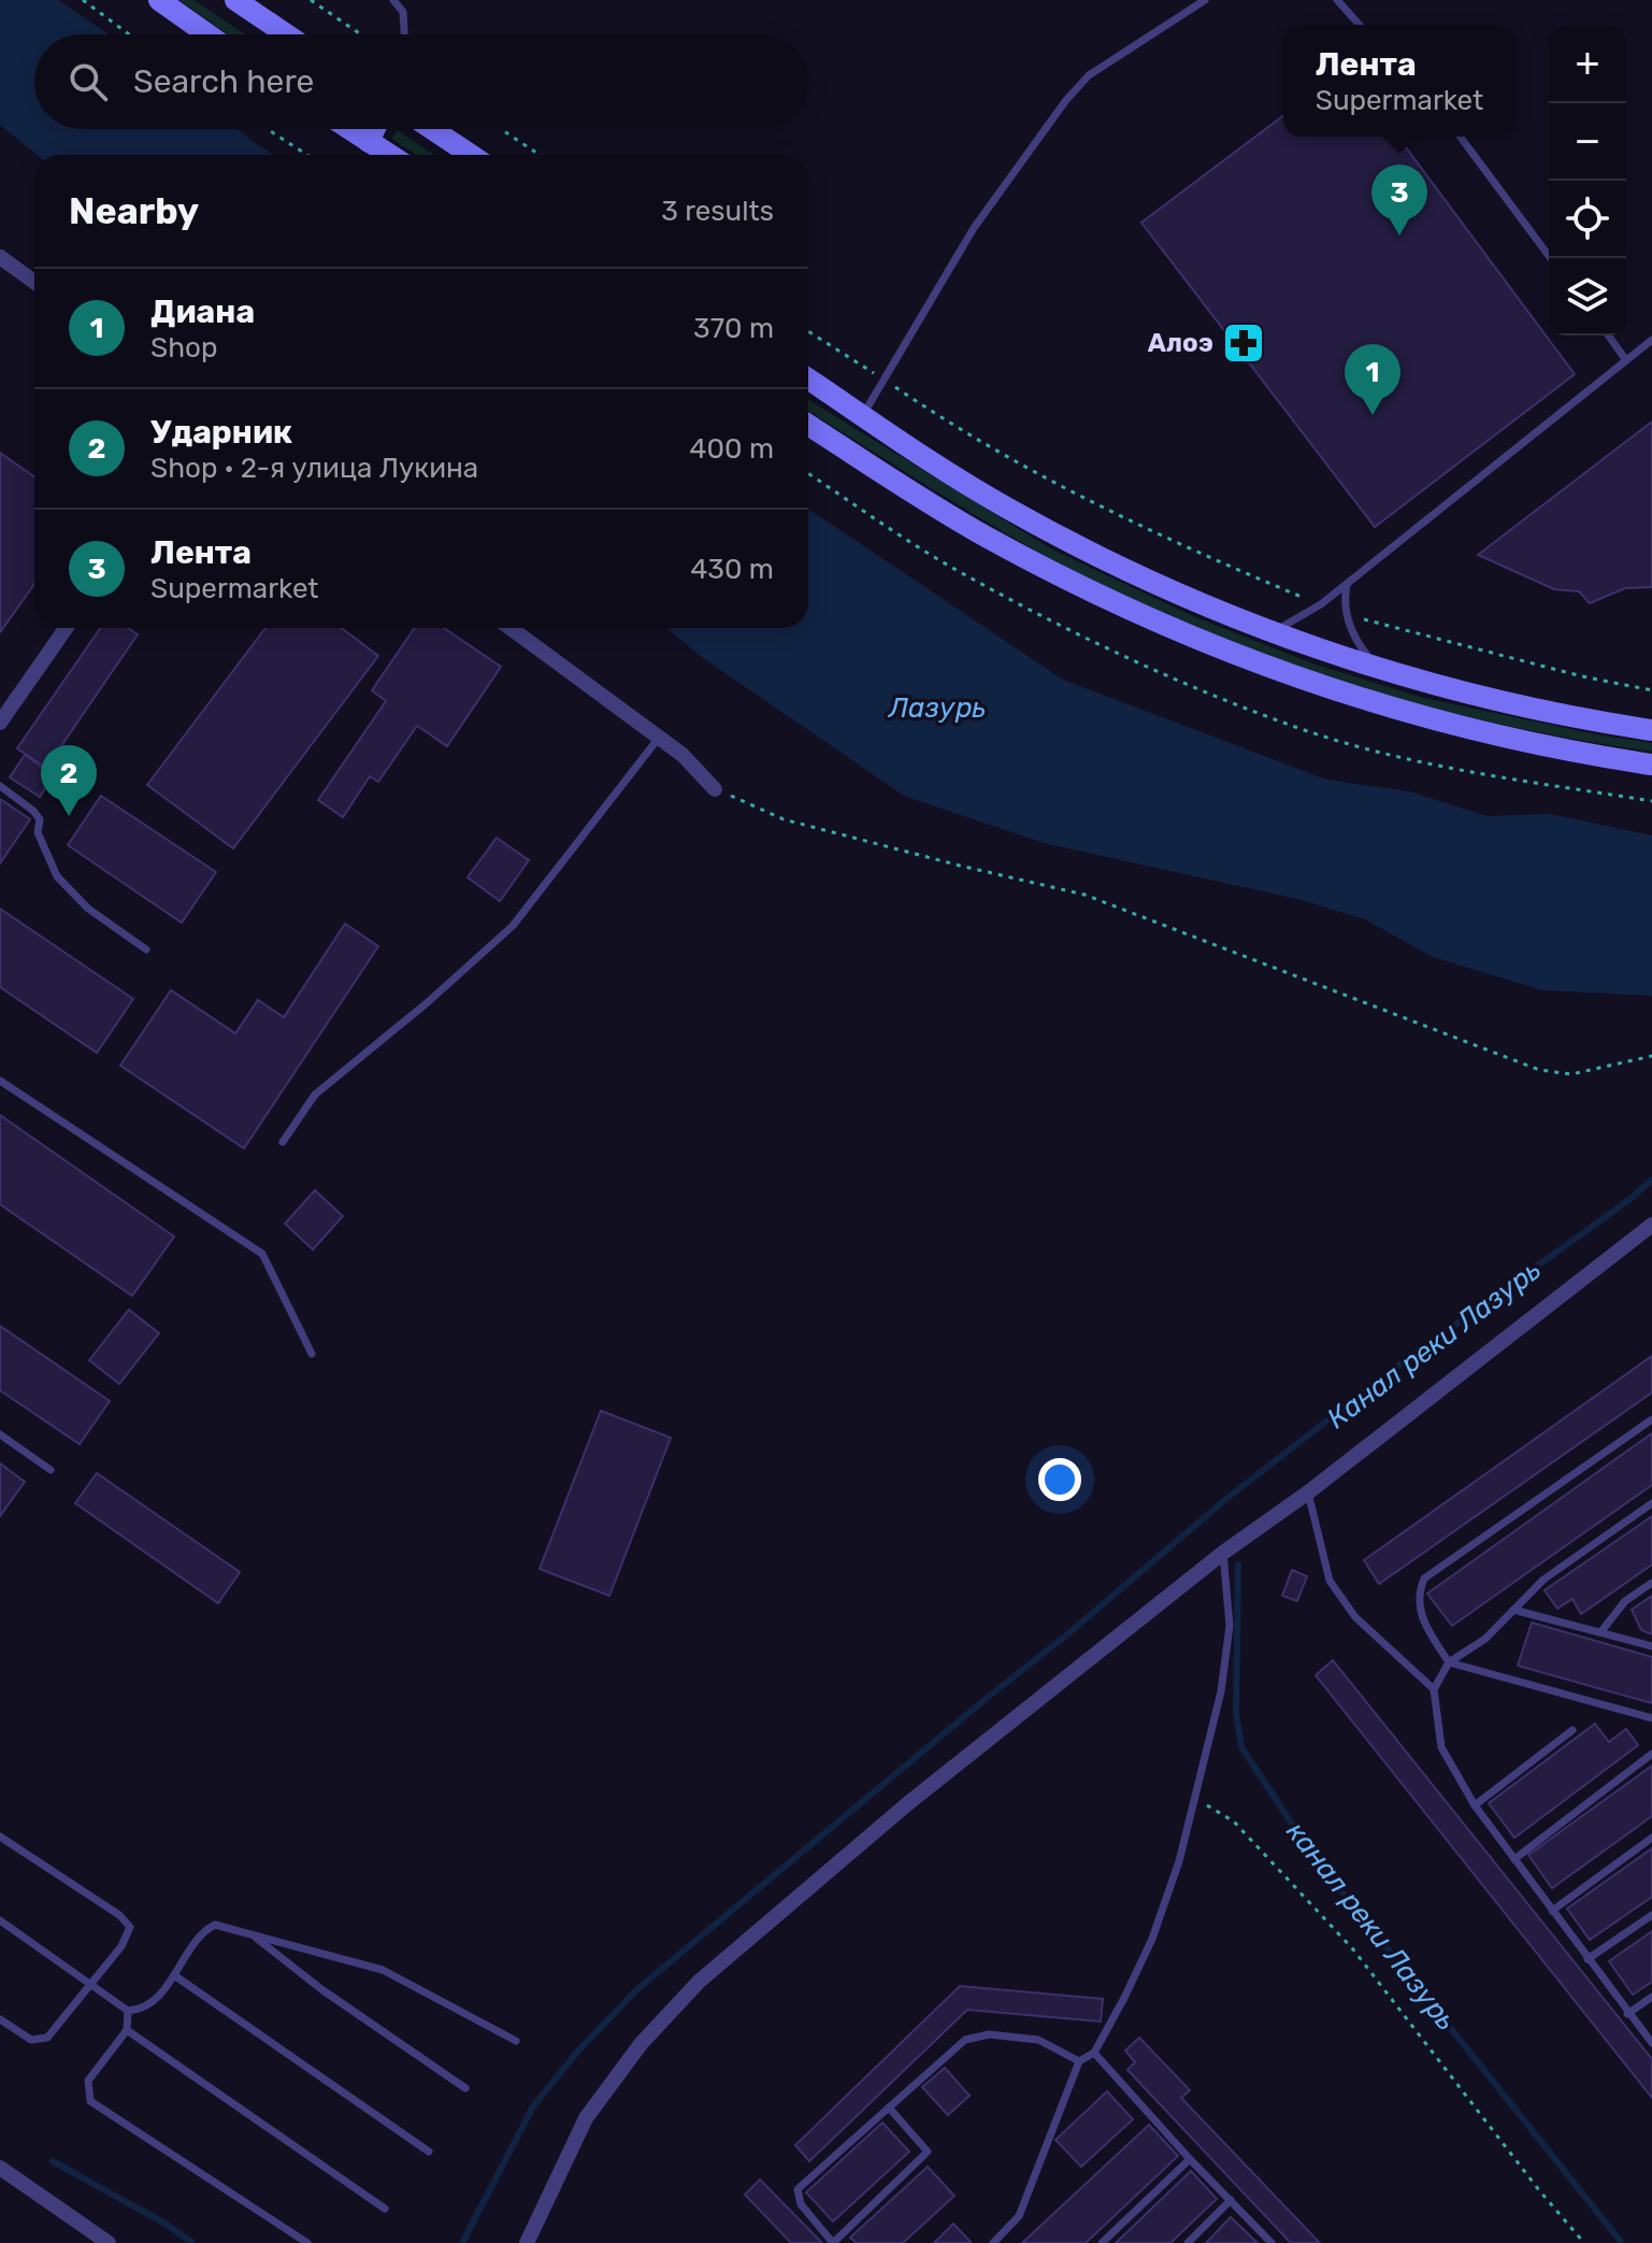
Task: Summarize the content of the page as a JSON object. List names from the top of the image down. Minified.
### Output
{"water":["Лазурь","Канал реки Лазурь","канал реки Лазурь"],"places":{"pharmacy":["Алоэ"]},"page":{"popup":["Лента","Supermarket"],"map_buttons":["+","−"],"search":"Search here","heading":["Nearby","3 results"],"pins":["3","1","2"],"list":[{"mark":"1","name":"Диана","note":"Shop","value":"370 m"},{"mark":"2","name":"Ударник","note":"Shop · 2-я улица Лукина","value":"400 m"},{"mark":"3","name":"Лента","note":"Supermarket","value":"430 m"}]}}
